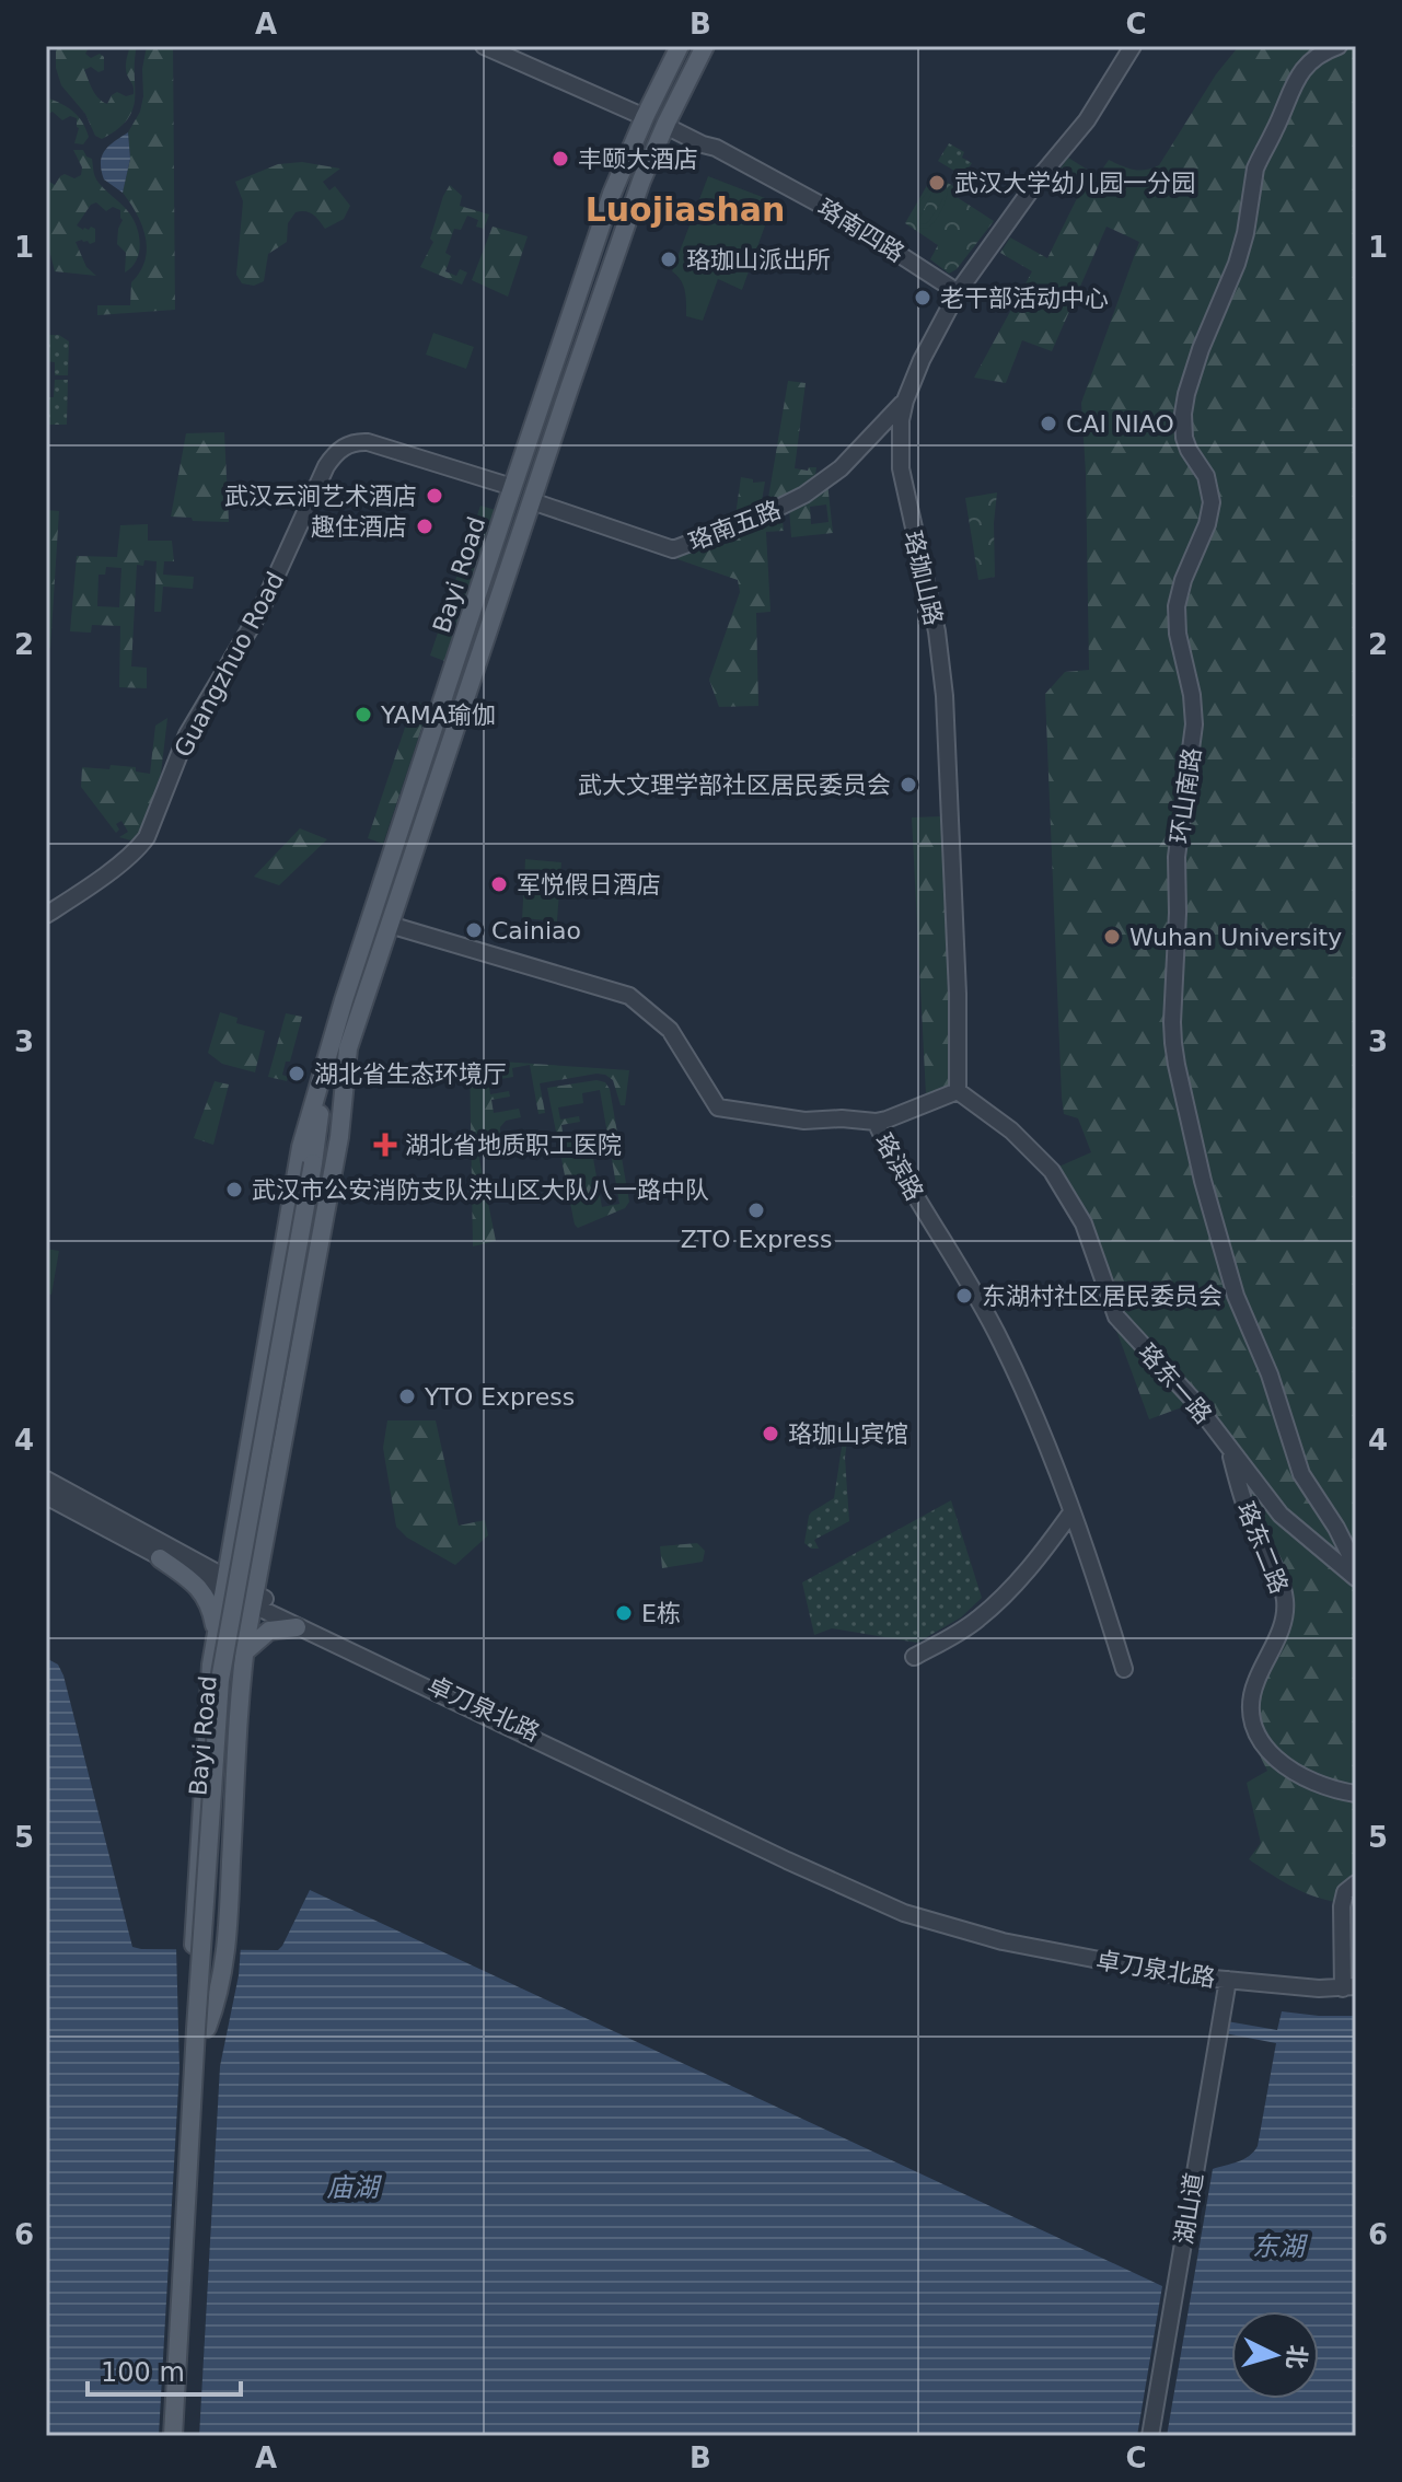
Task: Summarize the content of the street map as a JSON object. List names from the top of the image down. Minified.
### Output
{"streets":{"main road":["Bayi Road"],"street":["珞南四路","珞南五路","珞珈山路","Guangzhuo Road","环山南路","珞滨路","珞东一路","珞东二路","卓刀泉北路","湖山道"]},"crossings":[["珞南四路","Bayi Road"],["珞南四路","珞珈山路"],["珞南五路","Bayi Road"],["珞南五路","珞珈山路"],["Bayi Road","Guangzhuo Road"],["Bayi Road","珞滨路"],["Bayi Road","卓刀泉北路"],["珞珈山路","珞东一路"],["珞东一路","珞东二路"],["卓刀泉北路","湖山道"]],"districts":["Luojiashan"],"water":["庙湖","东湖"],"places":{"other":["丰颐大酒店","武汉大学幼儿园一分园","珞珈山派出所","老干部活动中心","CAI NIAO","武汉云涧艺术酒店","趣住酒店","YAMA瑜伽","武大文理学部社区居民委员会","军悦假日酒店","Cainiao","Wuhan University","湖北省生态环境厅","武汉市公安消防支队洪山区大队八一路中队","ZTO Express","东湖村社区居民委员会","YTO Express","珞珈山宾馆","E栋"],"health":["湖北省地质职工医院"]},"scale_bar":"100 m","north":"right","grid":{"columns":["A","B","C"],"rows":["1","2","3","4","5","6"]}}
